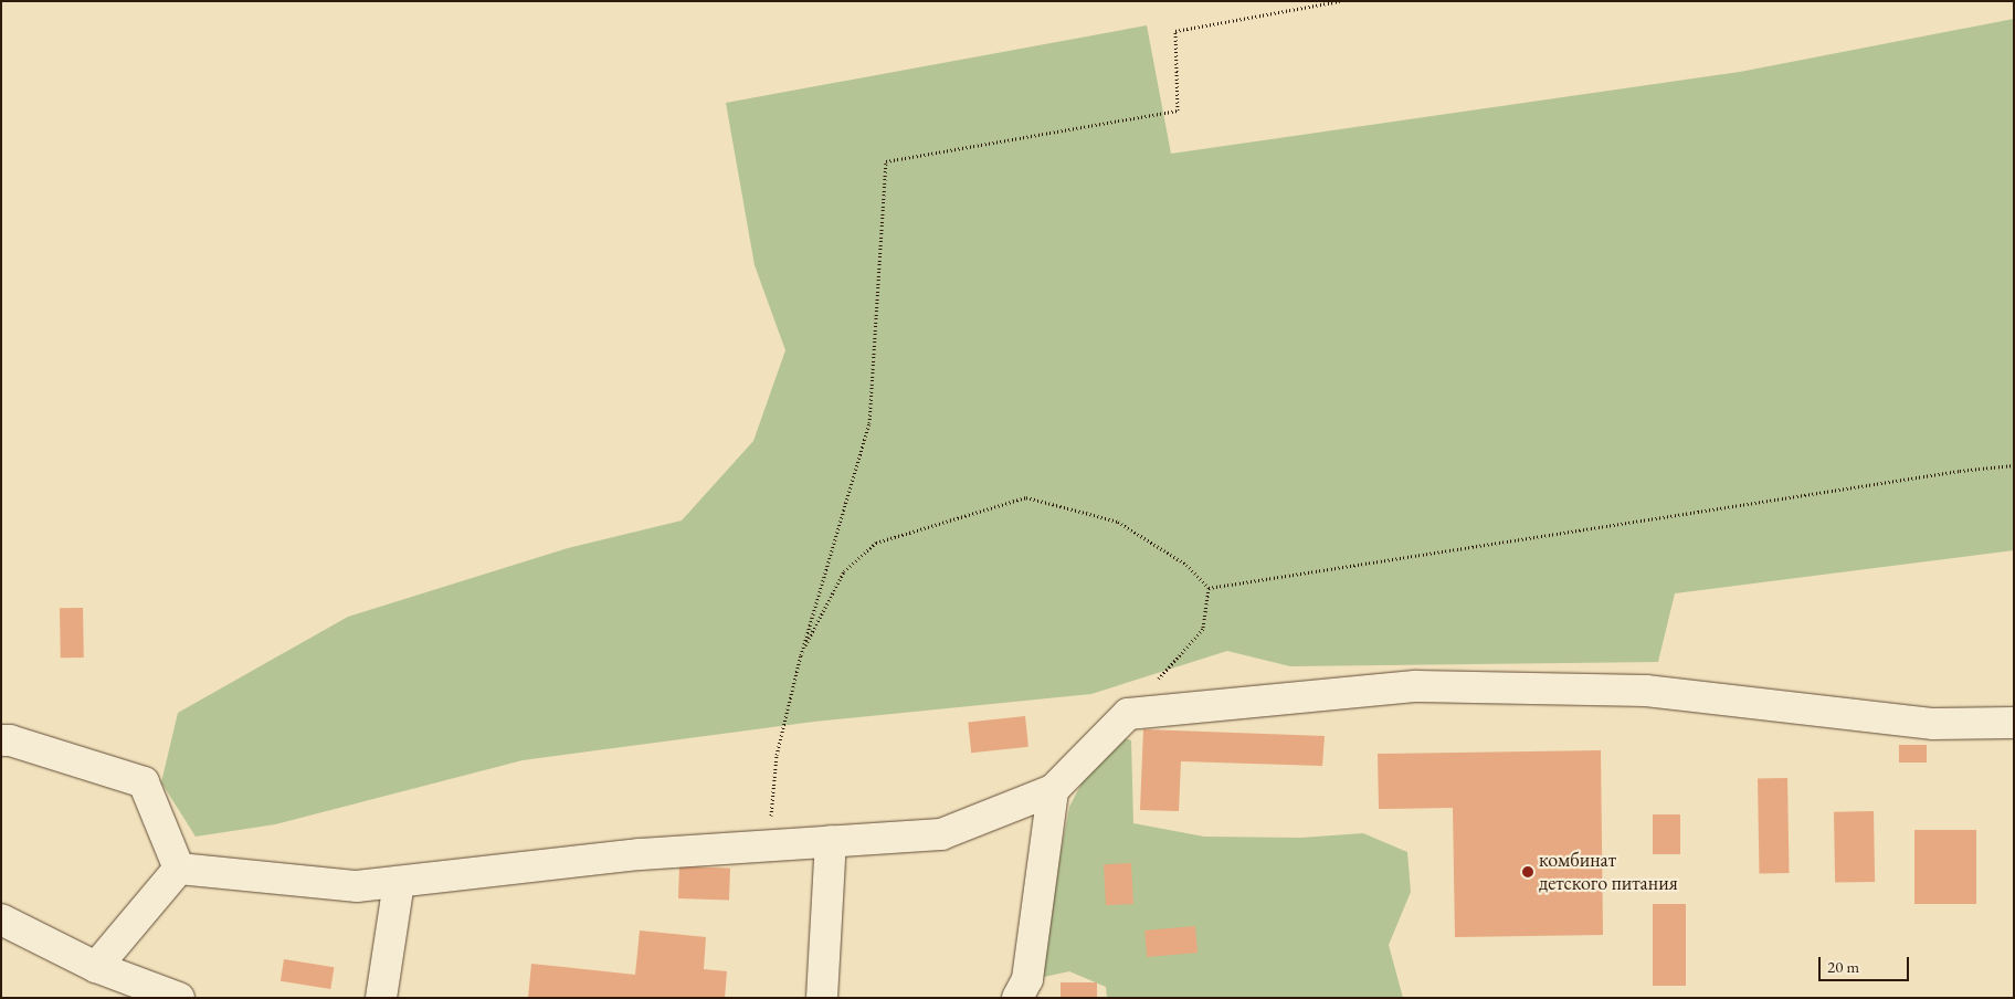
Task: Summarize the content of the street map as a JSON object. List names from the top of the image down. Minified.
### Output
{"places":["комбинат детского питания"],"scale_bar":"20 m"}
